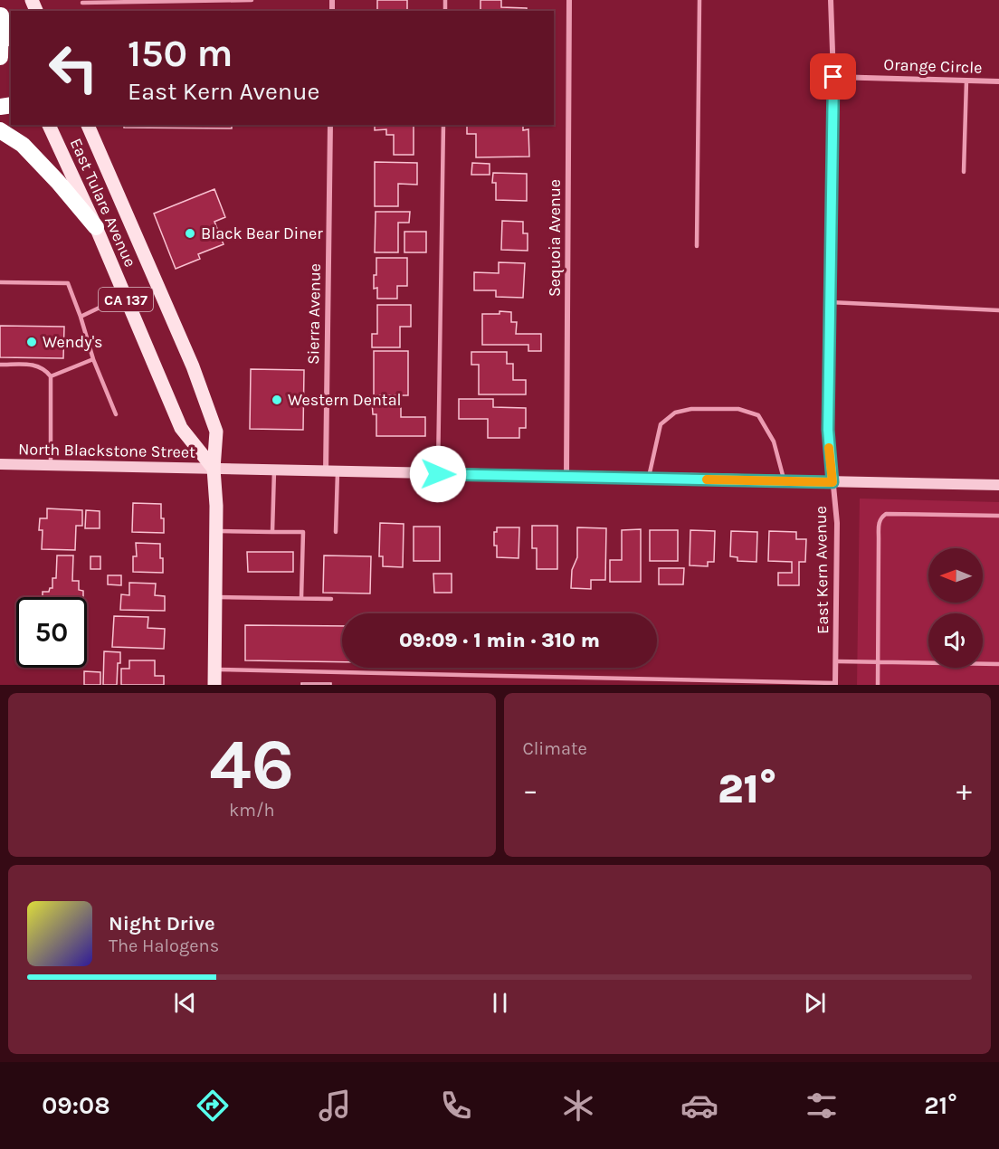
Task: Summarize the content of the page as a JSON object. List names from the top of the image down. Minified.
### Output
{"streets":{"main road":["East Tulare Avenue","CA 137","North Blackstone Street"],"street":["Orange Circle","Sequoia Avenue","Sierra Avenue","East Kern Avenue"]},"crossings":[["Orange Circle","East Kern Avenue"],["East Tulare Avenue","North Blackstone Street"],["Sequoia Avenue","North Blackstone Street"],["Sierra Avenue","North Blackstone Street"],["North Blackstone Street","East Kern Avenue"]],"places":["Black Bear Diner","Wendy's","Western Dental"],"north":"left","page":{"turn":["150 m","East Kern Avenue"],"limit":"50","trip":"09:09 · 1 min · 310 m","tile":[["46","km/h"],"Climate"],"heat":["−","21°","+"],"song":["Night Drive","The Halogens"],"tabs":["09:08","21°"]}}
